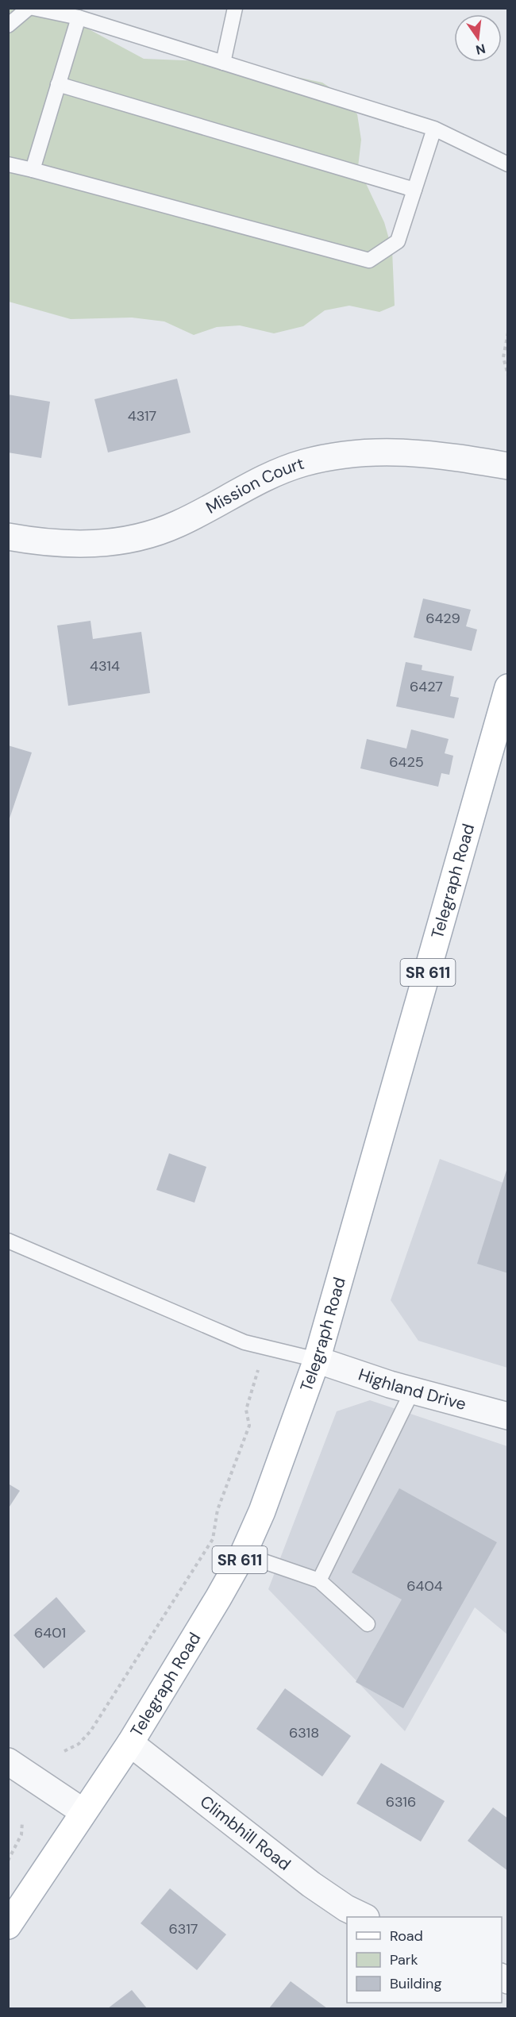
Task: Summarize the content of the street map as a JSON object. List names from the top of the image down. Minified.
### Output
{"streets":{"main road":["Telegraph Road","SR 611"],"street":["Mission Court","Highland Drive","Climbhill Road"]},"crossings":[["Telegraph Road","Highland Drive"],["Telegraph Road","Climbhill Road"]],"house_numbers":["4317","6429","4314","6427","6425","6404","6401","6318","6316","6317"],"legend":["Road","Park","Building"],"north":"bottom"}
